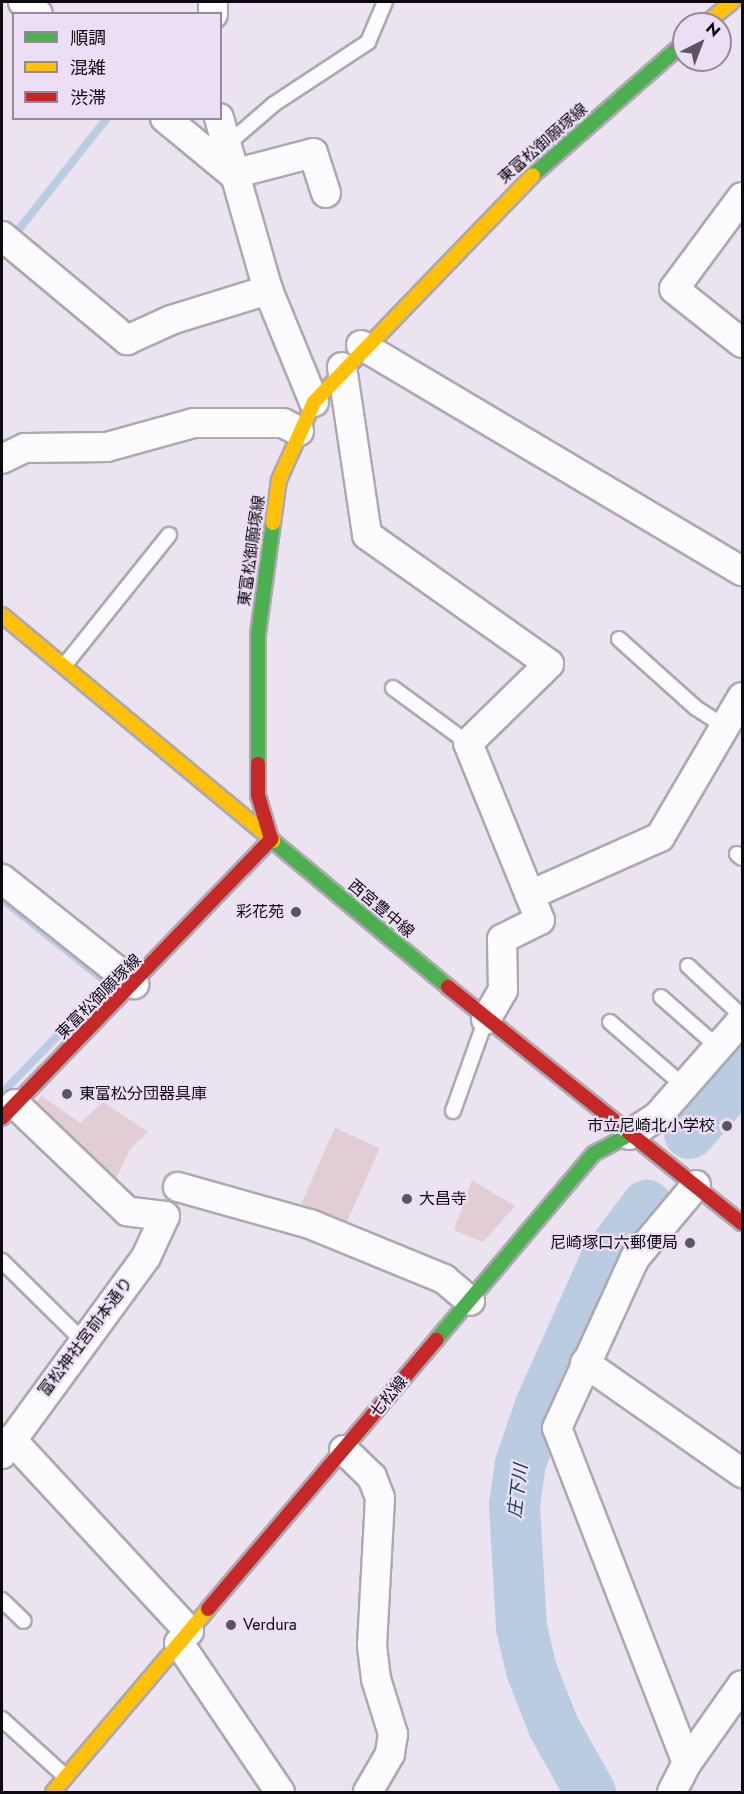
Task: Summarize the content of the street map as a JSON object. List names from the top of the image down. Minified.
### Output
{"streets":{"main road":["東富松御願塚線","西宮豊中線","七松線"],"street":["富松神社宮前本通り"]},"crossings":[["東富松御願塚線","西宮豊中線"],["東富松御願塚線","富松神社宮前本通り"],["西宮豊中線","七松線"]],"water":["庄下川"],"places":["彩花苑","東富松分団器具庫","市立尼崎北小学校","大昌寺","尼崎塚口六郵便局","Verdura"],"legend":["順調","混雑","渋滞"],"north":"top right"}
